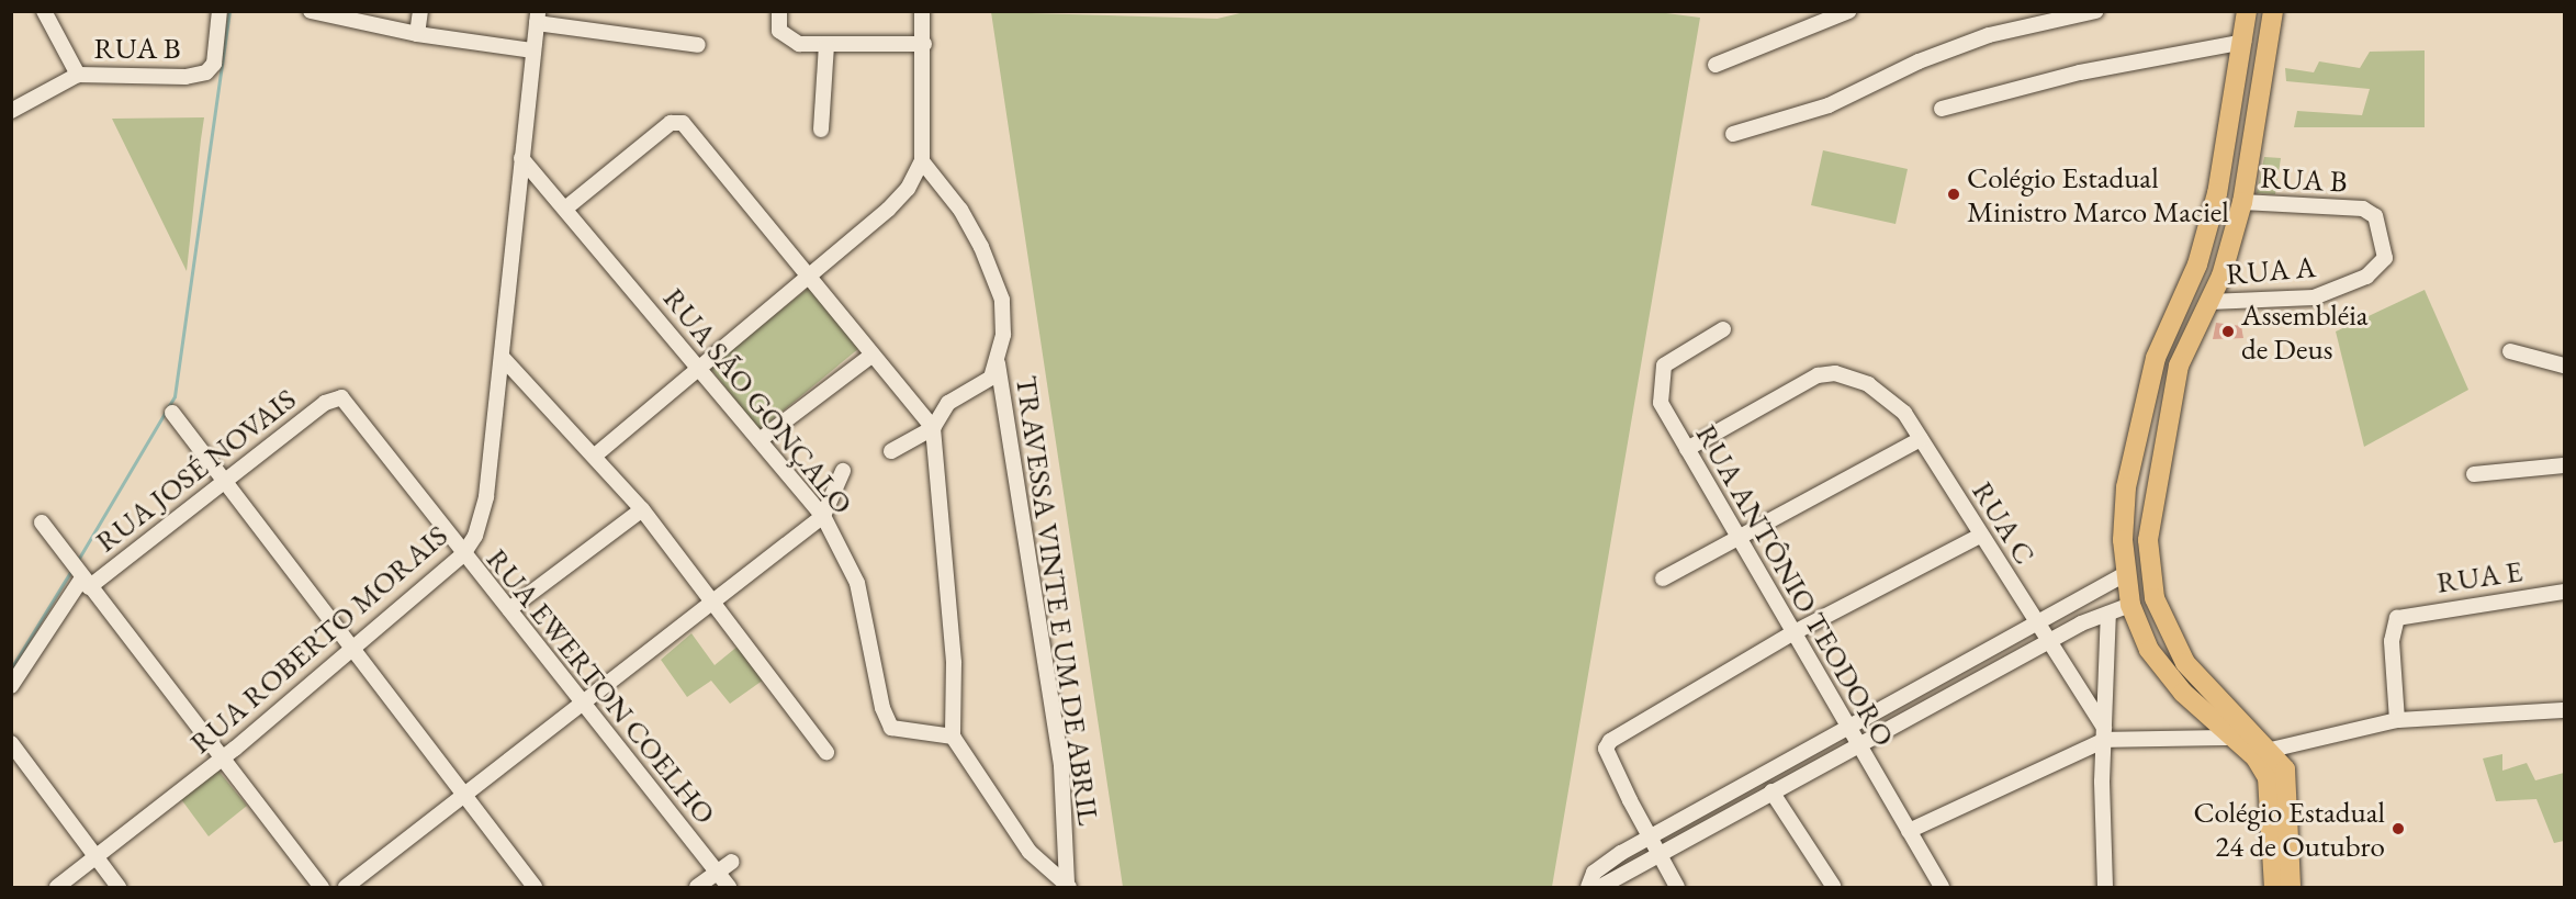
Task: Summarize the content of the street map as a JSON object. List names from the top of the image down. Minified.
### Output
{"streets":{"street":["RUA B","RUA A","RUA SÃO GONÇALO","RUA JOSÉ NOVAIS","RUA C","RUA E","RUA ANTÔNIO TEODORO","TRAVESSA VINTE E UM DE ABRIL","RUA ROBERTO MORAIS","RUA EWERTON COELHO"]},"crossings":[["RUA B","RUA A"],["RUA SÃO GONÇALO","RUA ROBERTO MORAIS"],["RUA JOSÉ NOVAIS","RUA EWERTON COELHO"],["RUA C","RUA ANTÔNIO TEODORO"],["RUA ROBERTO MORAIS","RUA EWERTON COELHO"]],"places":["Colégio Estadual Ministro Marco Maciel","Assembléia de Deus","Colégio Estadual 24 de Outubro"]}
